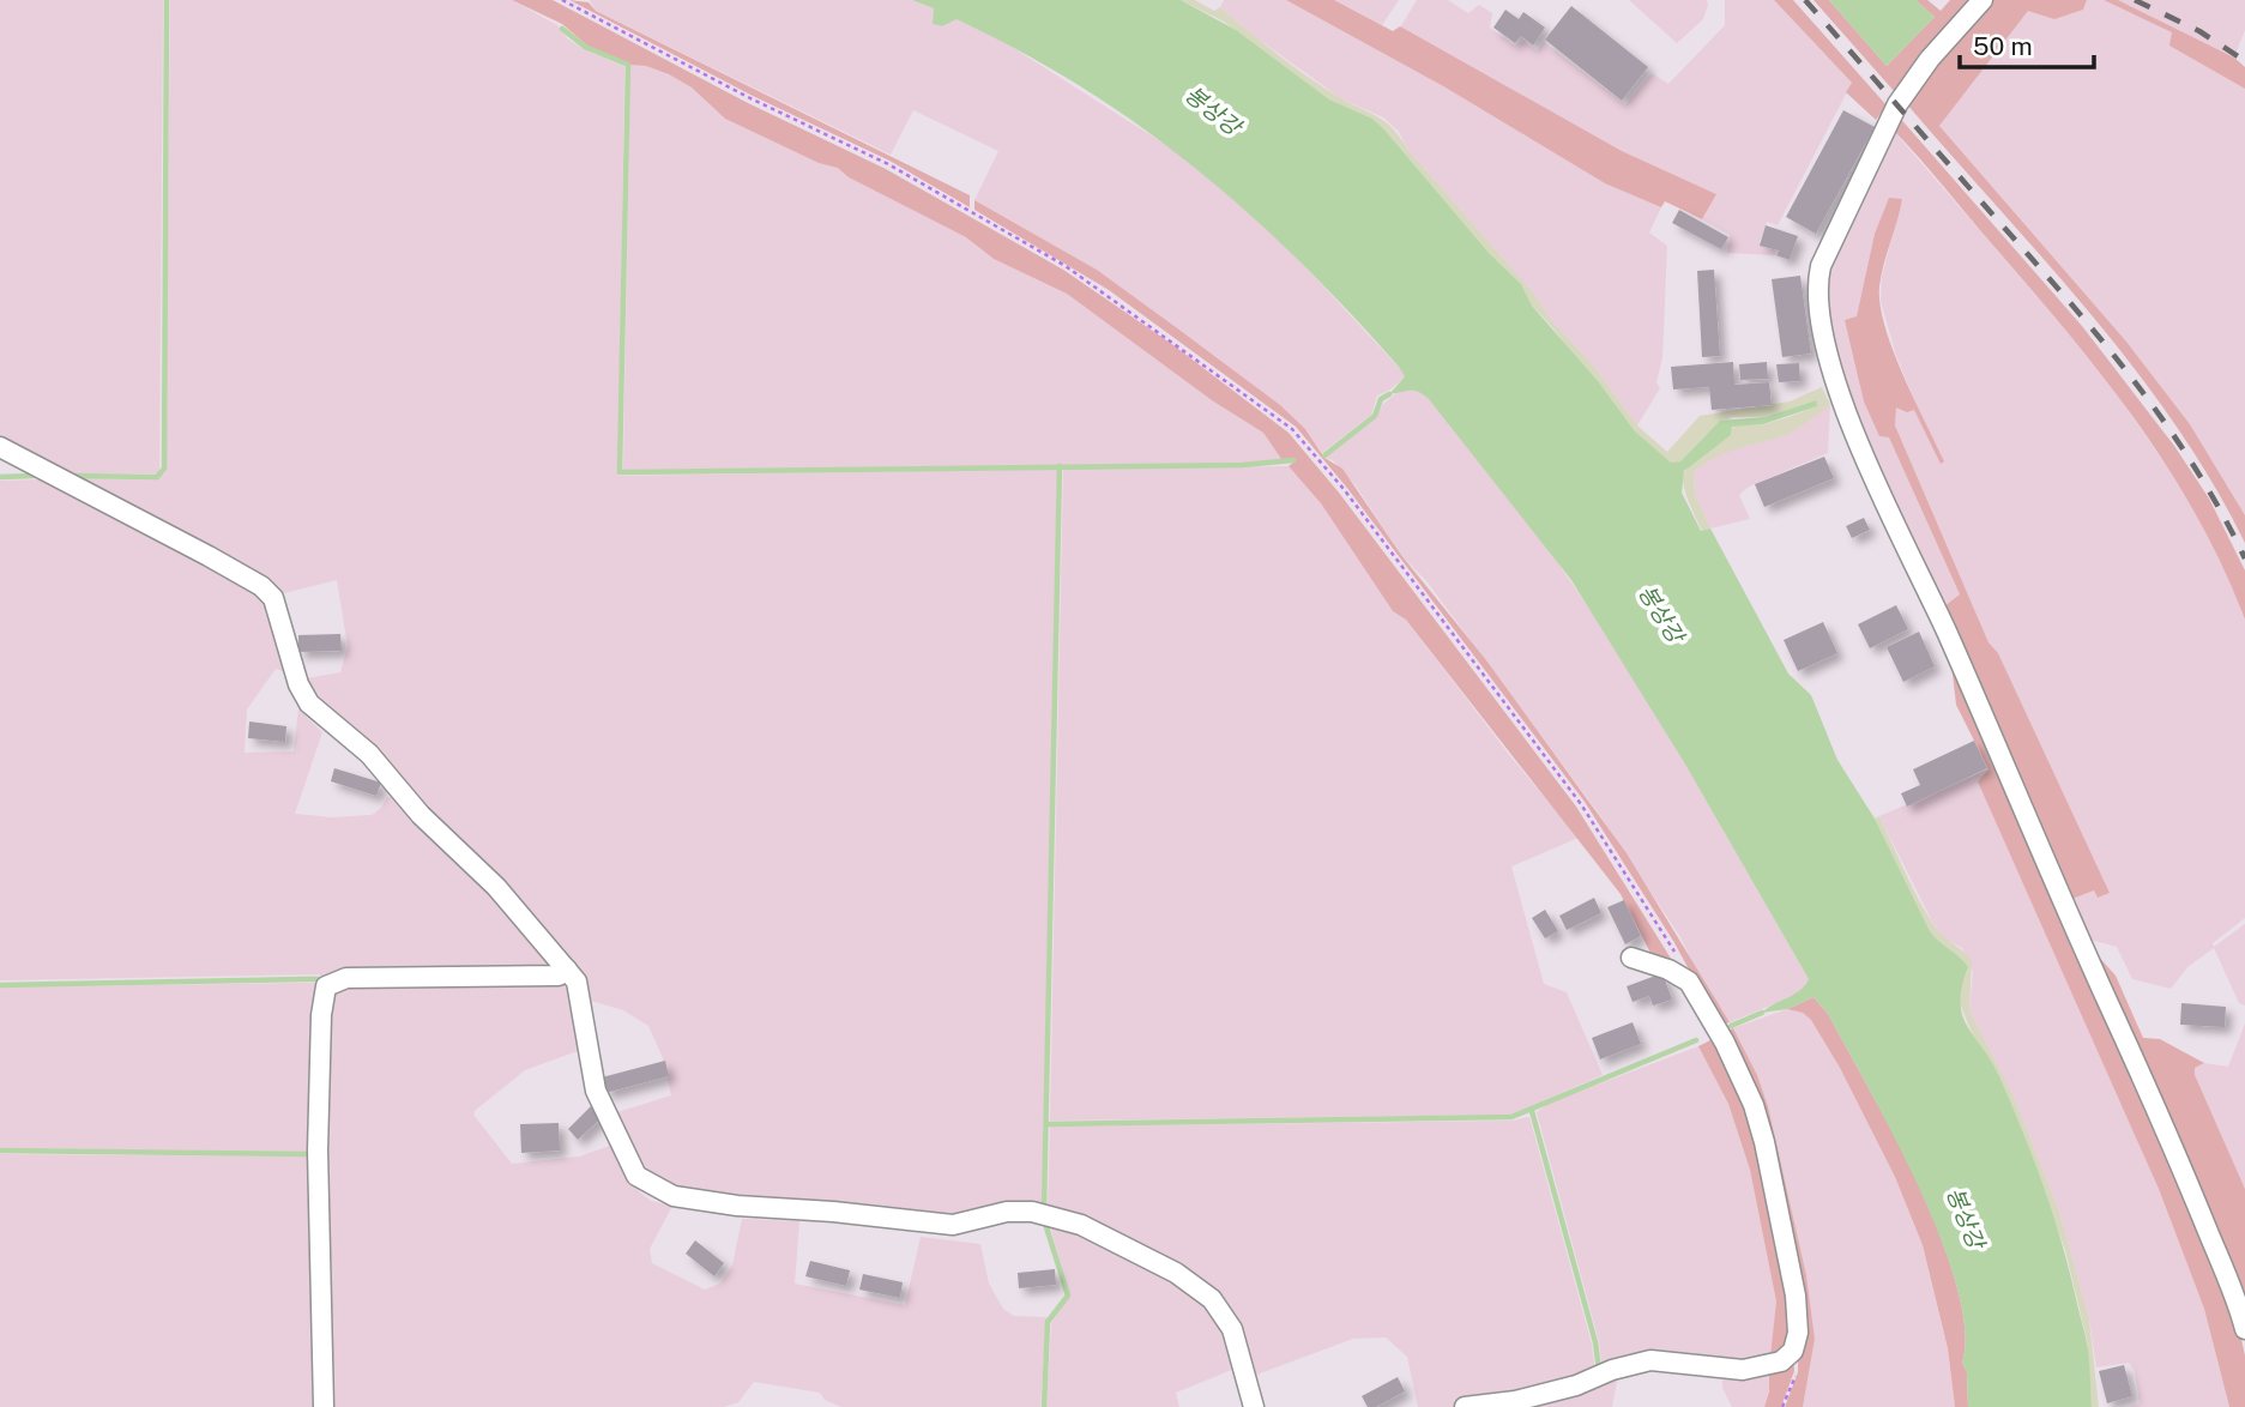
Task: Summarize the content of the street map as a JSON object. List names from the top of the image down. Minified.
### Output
{"water":["봉상강"],"scale_bar":"50 m"}
